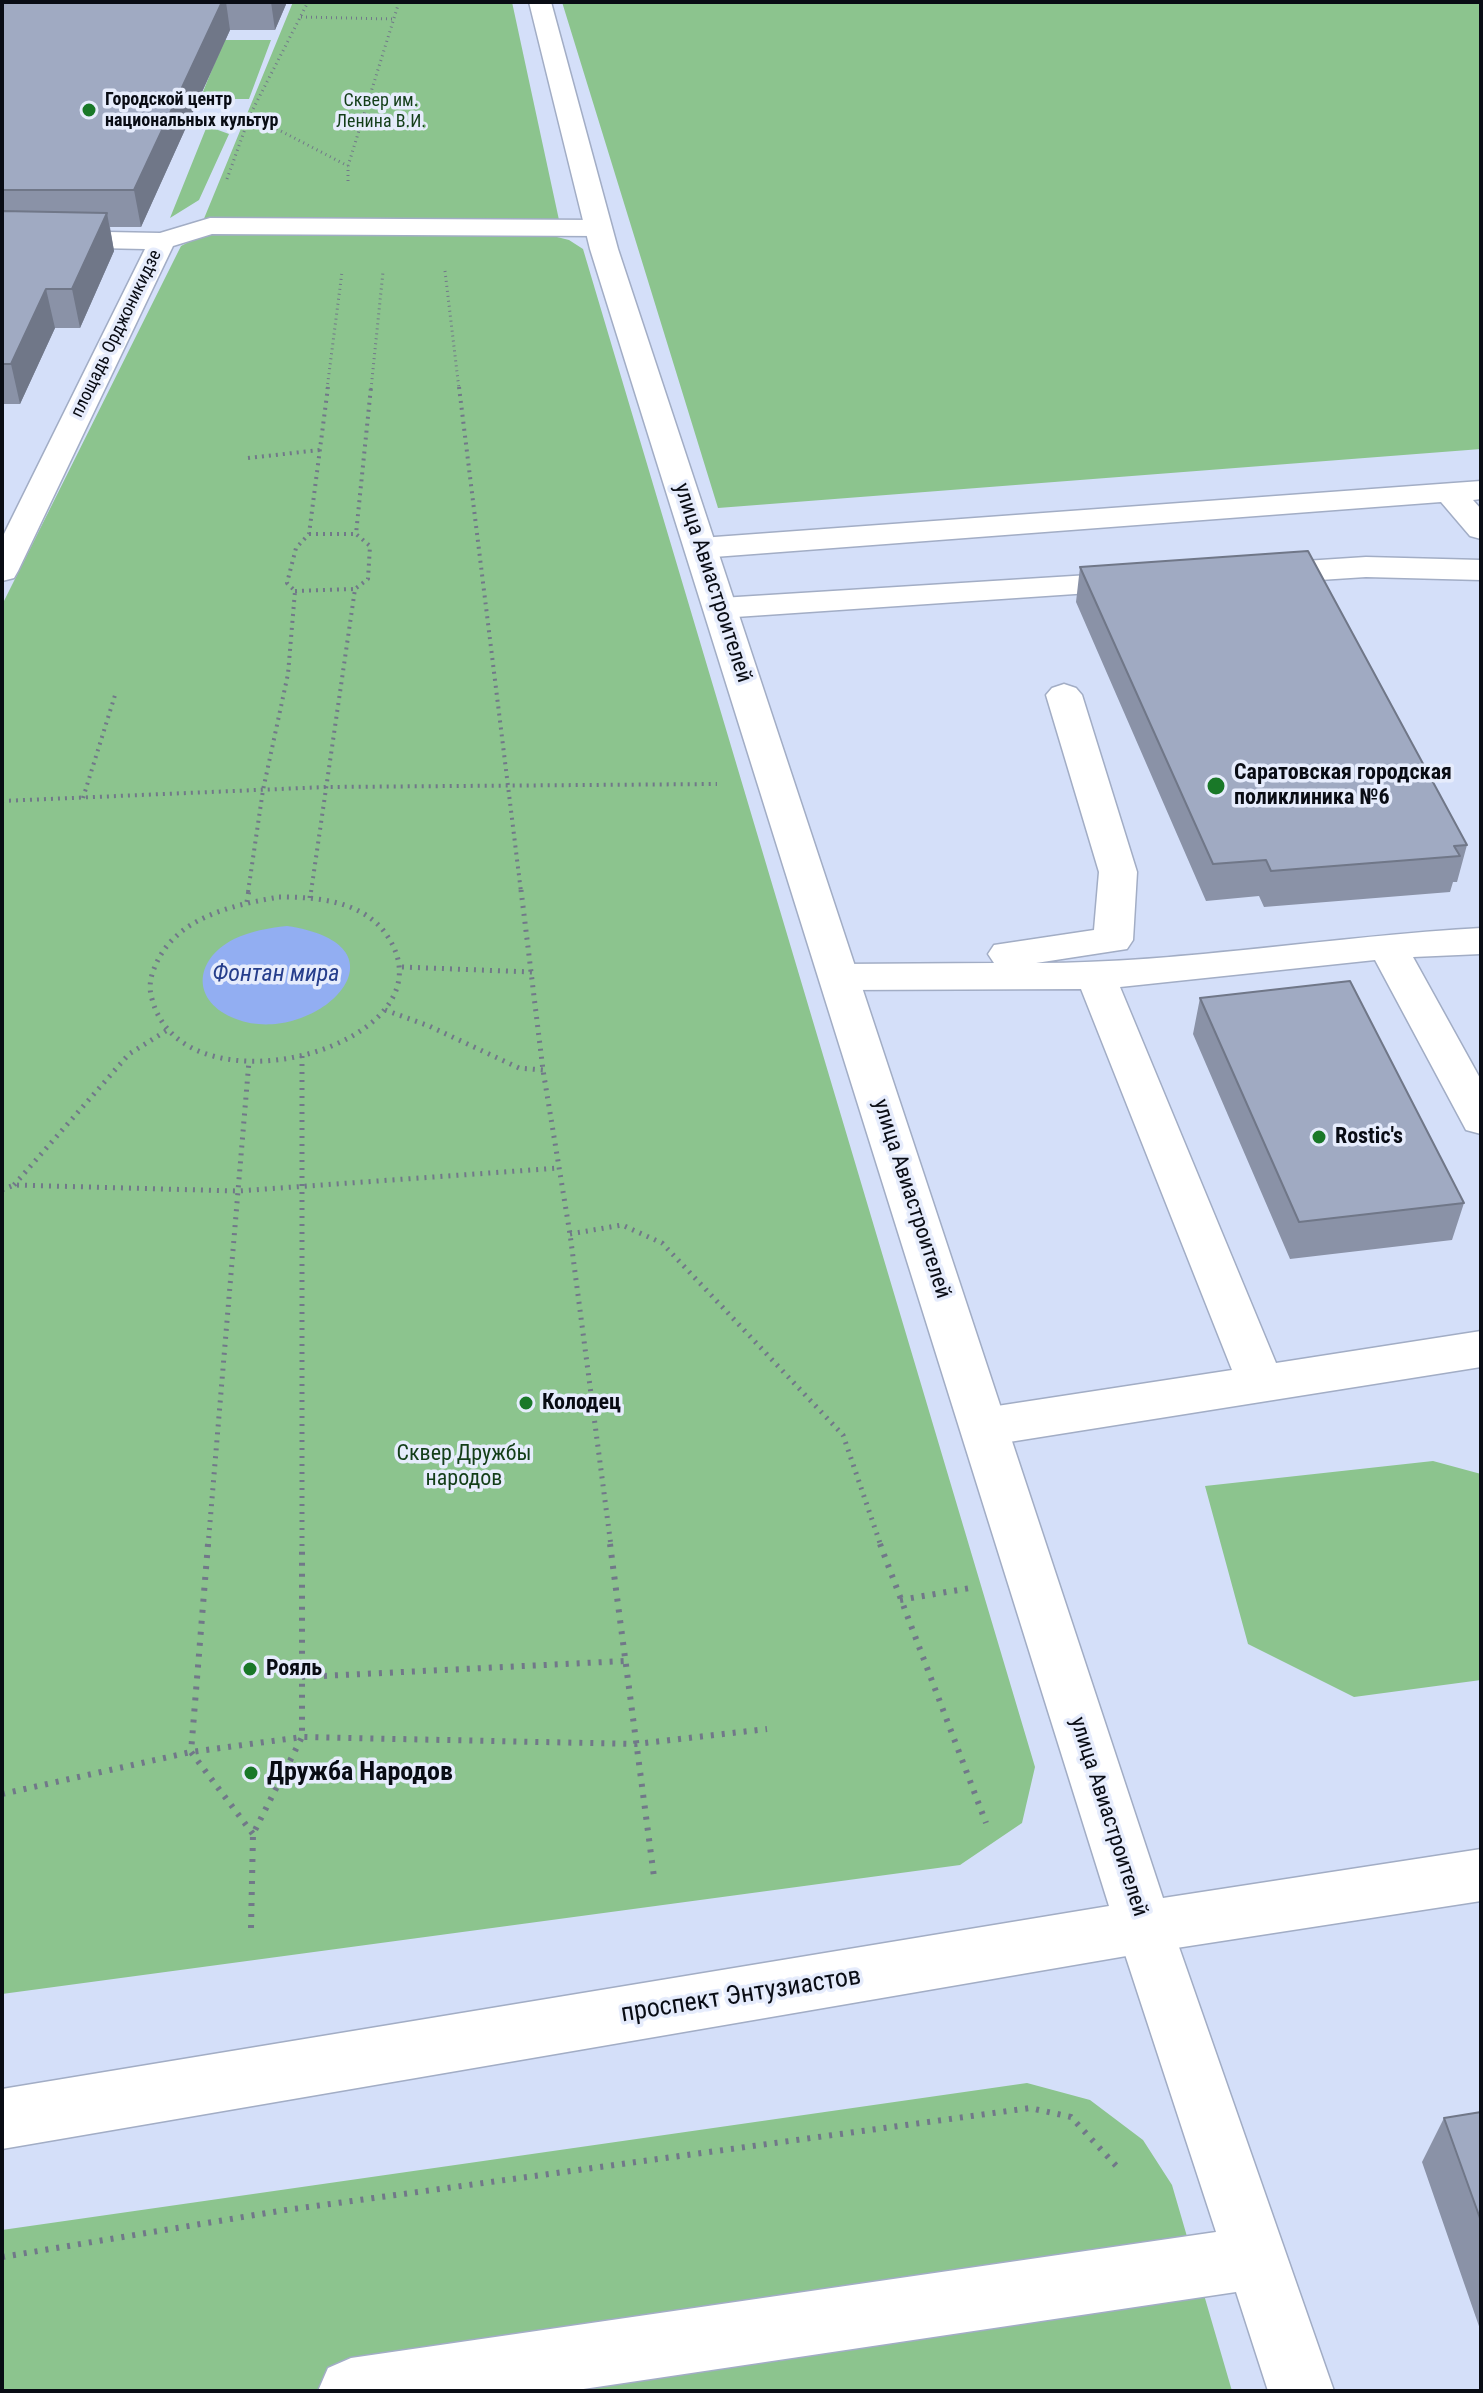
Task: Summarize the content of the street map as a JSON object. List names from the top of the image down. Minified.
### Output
{"streets":{"main road":["площадь Орджоникидзе","улица Авиастроителей","проспект Энтузиастов"]},"crossings":[["улица Авиастроителей","проспект Энтузиастов"]],"water":["Фонтан мира"],"parks":["Сквер им. Ленина В.И.","Сквер Дружбы народов"],"places":["Городской центр национальных культур","Саратовская городская поликлиника №6","Rostic's","Колодец","Рояль","Дружба Народов"]}
